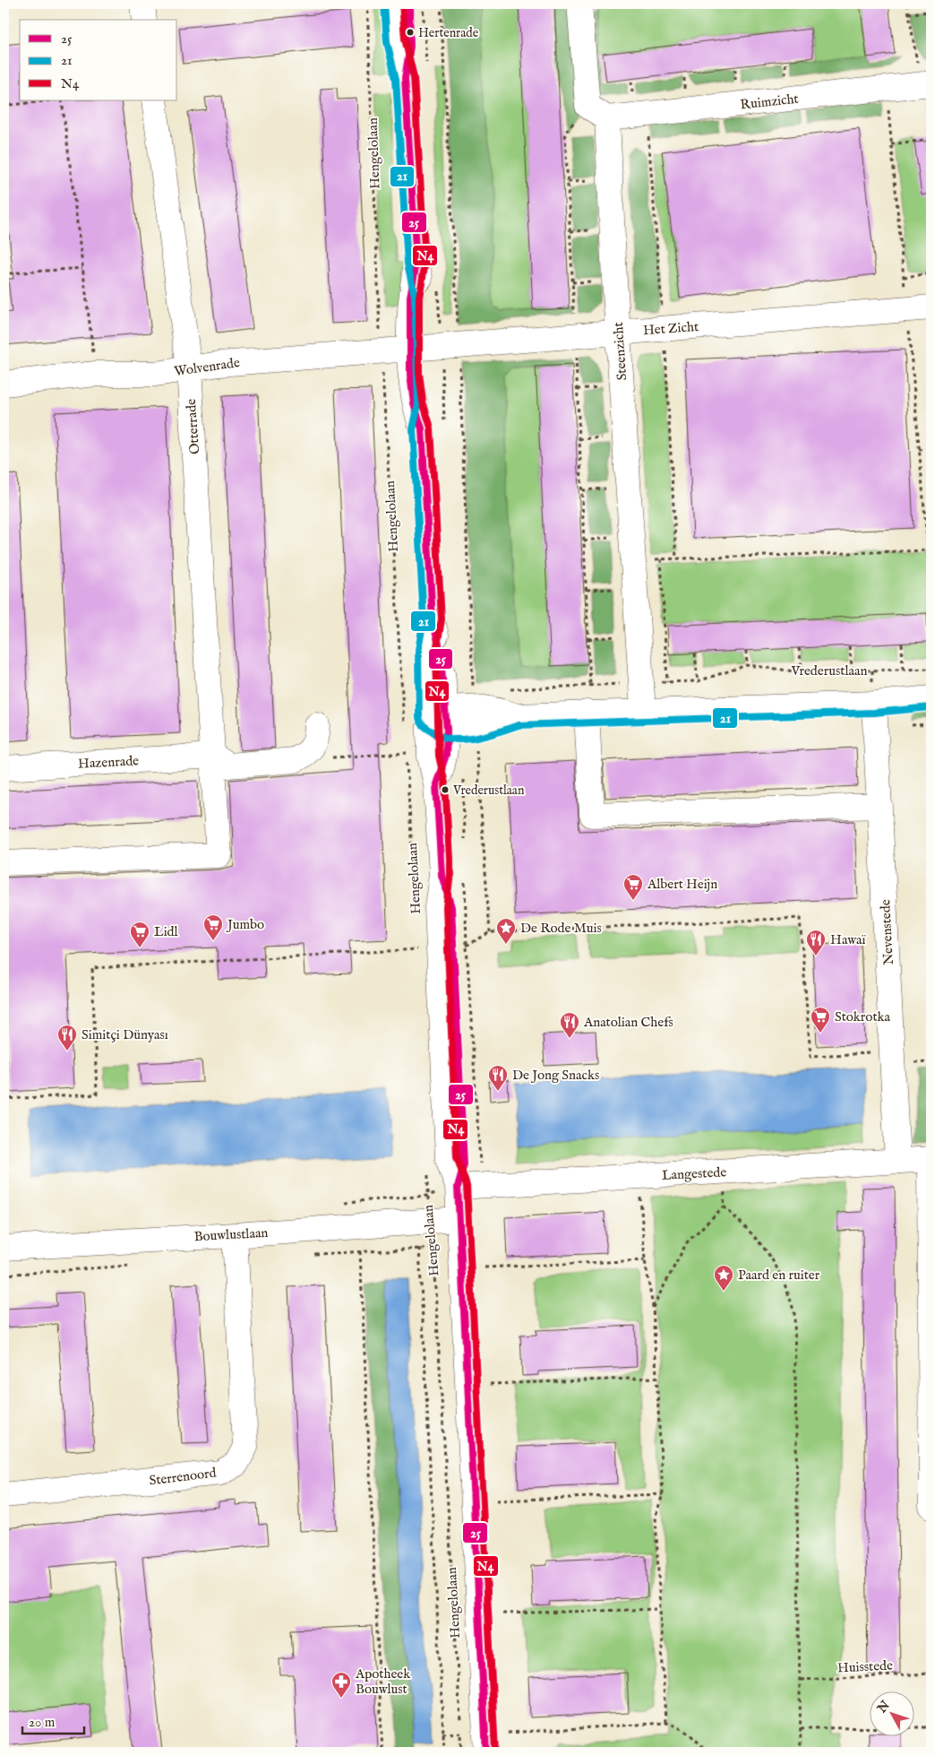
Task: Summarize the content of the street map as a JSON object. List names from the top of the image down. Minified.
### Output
{"streets":{"street":["Ruimzicht","Hengelolaan","Het Zicht","Steenzicht","Wolvenrade","Otterrade","Hazenrade","Nevenstede","Langestede","Bouwlustlaan","Sterrenoord"],"path":["Vrederustlaan","Huisstede"]},"crossings":[["Ruimzicht","Steenzicht"],["Hengelolaan","Het Zicht"],["Hengelolaan","Wolvenrade"],["Hengelolaan","Langestede"],["Hengelolaan","Bouwlustlaan"],["Het Zicht","Steenzicht"],["Het Zicht","Wolvenrade"],["Steenzicht","Vrederustlaan"],["Wolvenrade","Otterrade"],["Otterrade","Hazenrade"],["Nevenstede","Langestede"],["Bouwlustlaan","Sterrenoord"]],"places":{"other":["Hertenrade","Vrederustlaan"],"supermarket":["Albert Heijn","Jumbo","Lidl","Stokrotka"],"place":["De Rode Muis","Paard en ruiter"],"restaurant":["Hawaï","Anatolian Chefs","Simitçi Dünyası","De Jong Snacks"],"pharmacy":["Apotheek Bouwlust"]},"lines":["transit line 25","transit line N4","transit line 21"],"legend":["25","21","N4"],"scale_bar":"20 m","north":"top left"}
